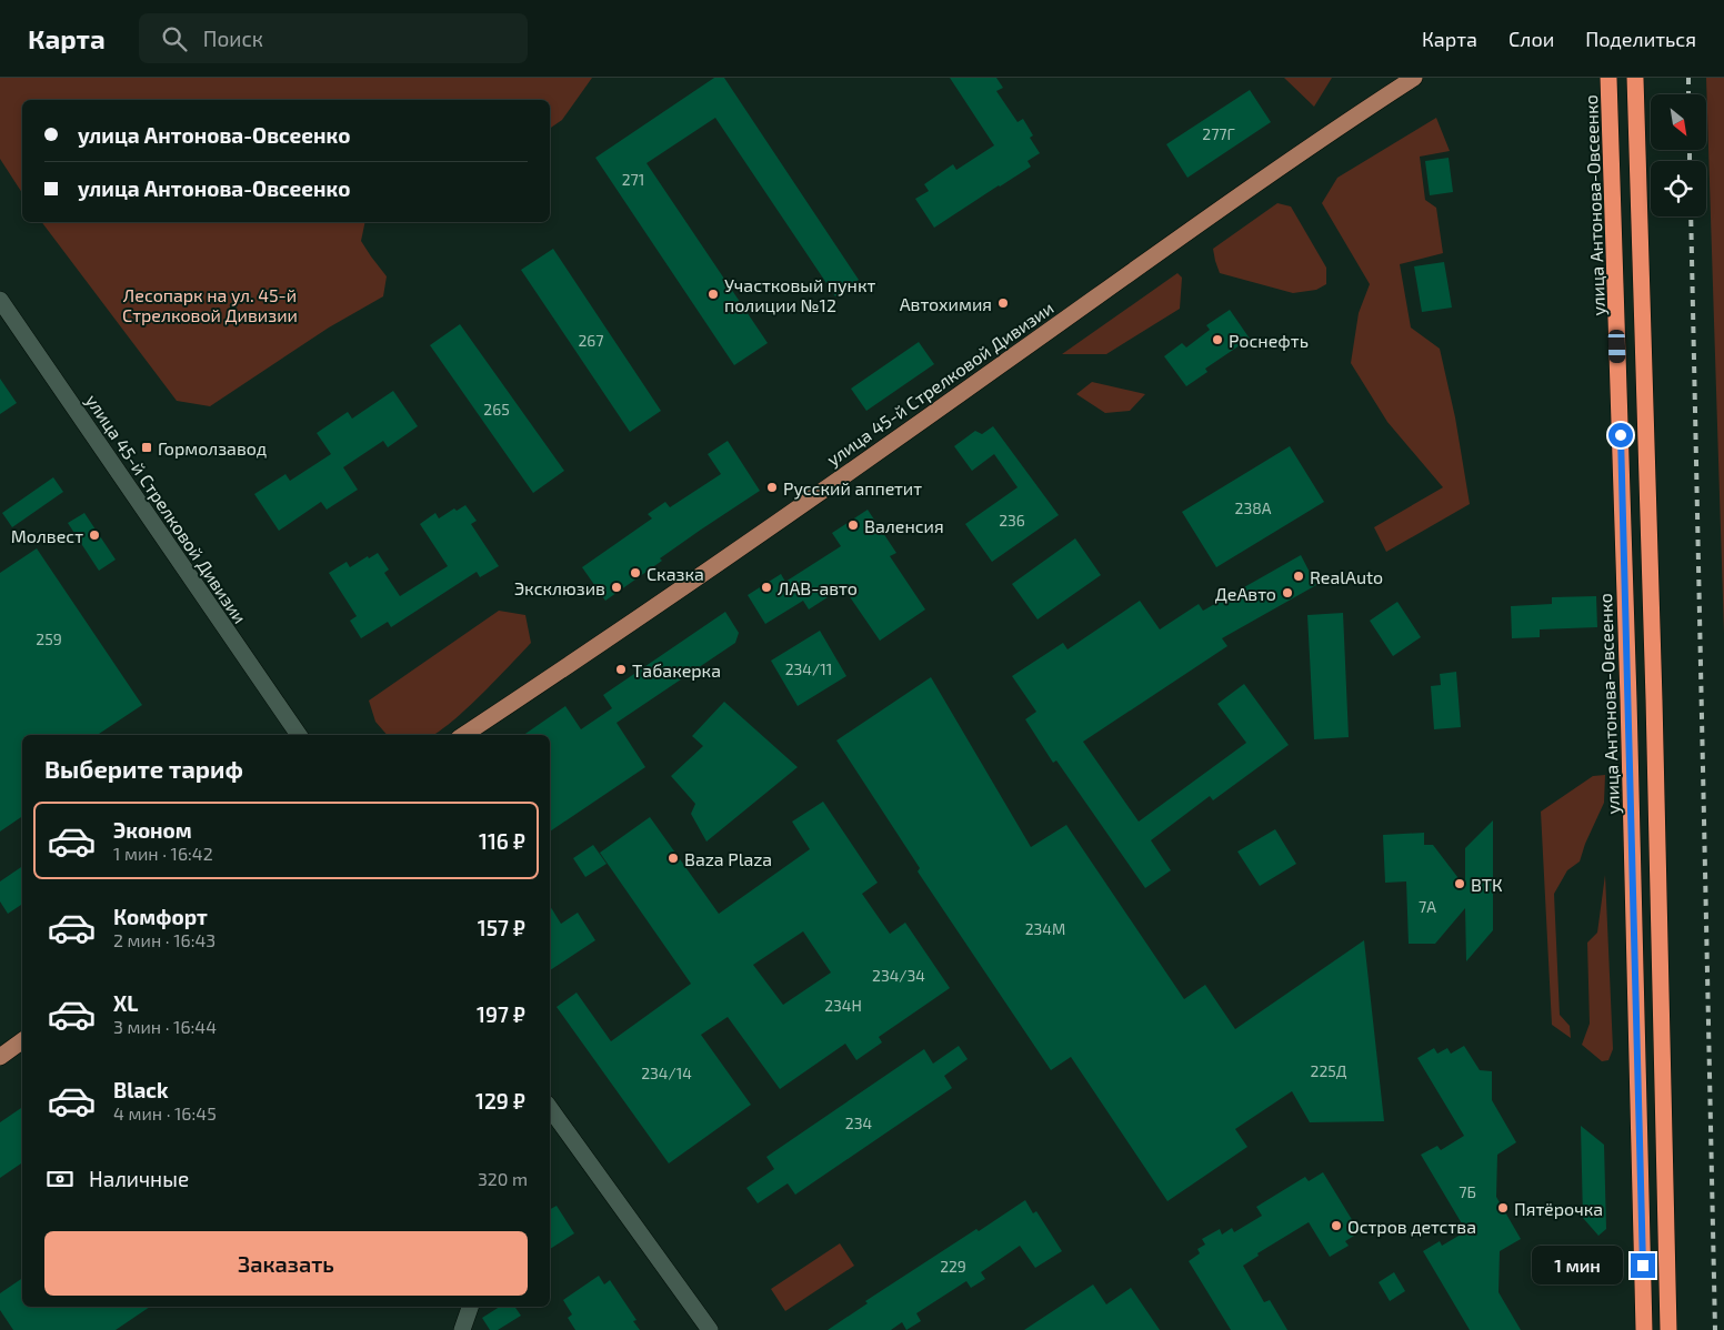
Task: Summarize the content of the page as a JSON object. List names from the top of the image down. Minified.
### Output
{"streets":{"highway":["улица Антонова-Овсеенко"],"main road":["улица 45-й Стрелковой Дивизии"]},"parks":["Лесопарк на ул. 45-й Стрелковой Дивизии"],"places":{"other":["Участковый пункт полиции №12","Автохимия","Роснефть","Русский аппетит","Валенсия","Молвест","Сказка","RealAuto","Эксклюзив","ЛАВ-авто","ДеАвто","Табакерка","Baza Plaza","ВТК","Пятёрочка","Остров детства"],"transit":["Гормолзавод"]},"house_numbers":["277Г","271","267","265","238А","236","259","234/11","7А","234М","234/34","234Н","225Д","234/14","234","7Б","229"],"north":"bottom right","page":{"header":"Карта","search":"Поиск","nav":["Карта","Слои","Поделиться"],"banner":["улица Антонова-Овсеенко","улица Антонова-Овсеенко"],"heading":"Выберите тариф","list":[{"name":"Эконом","note":"1 мин · 16:42","value":"116 ₽"},{"name":"Комфорт","note":"2 мин · 16:43","value":"157 ₽"},{"name":"XL","note":"3 мин · 16:44","value":"197 ₽"},{"name":"Black","note":"4 мин · 16:45","value":"129 ₽"}],"pay":["Наличные","320 m"],"buttons":"Заказать","bubble":"1 мин"}}
